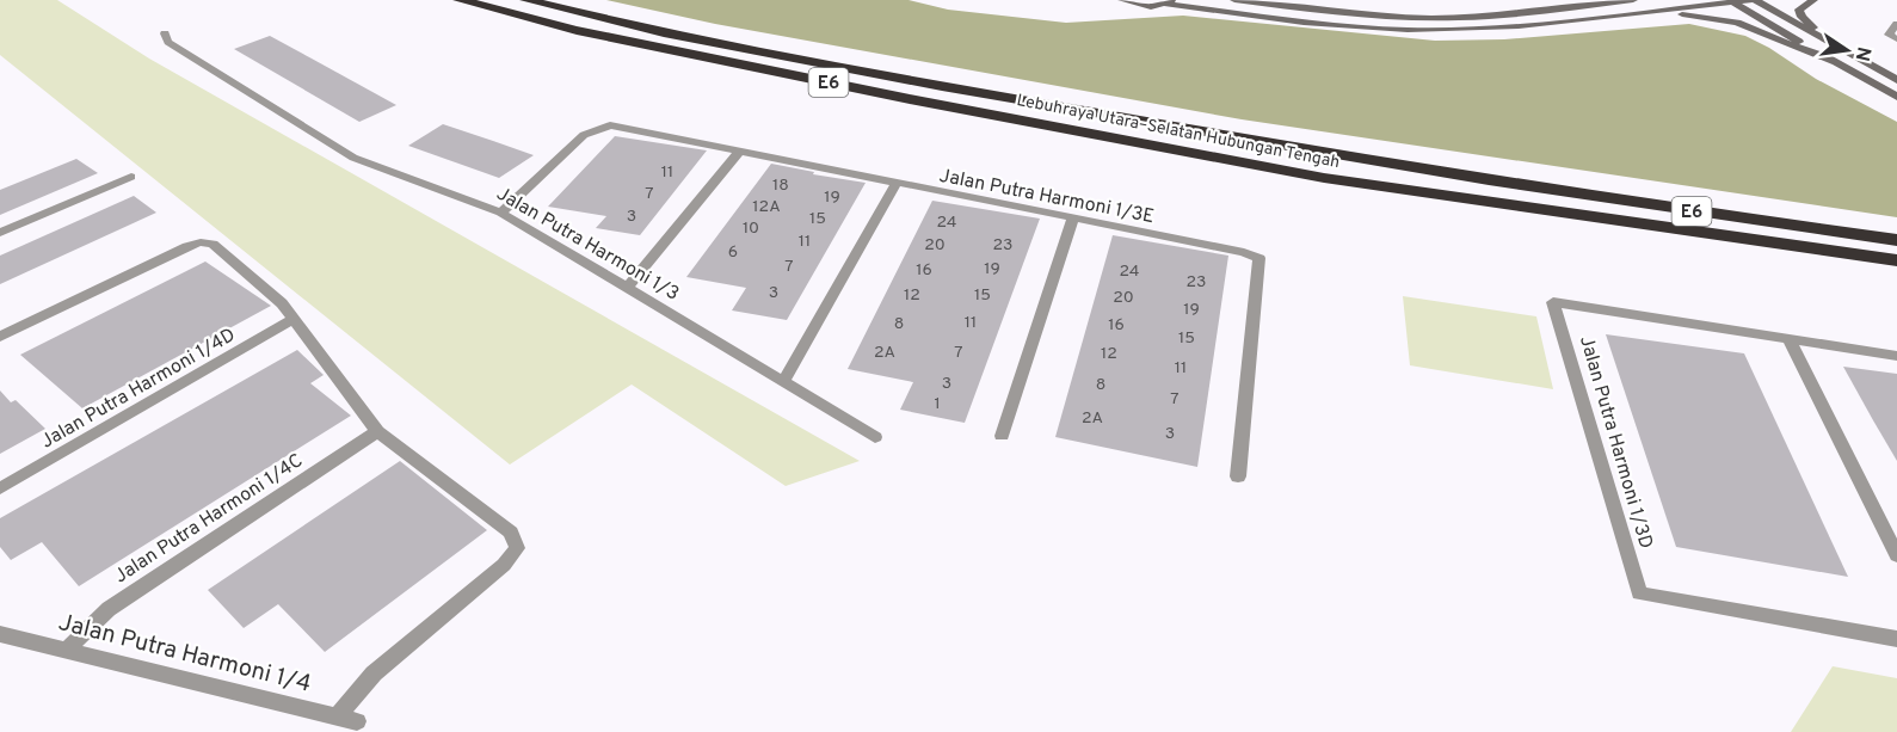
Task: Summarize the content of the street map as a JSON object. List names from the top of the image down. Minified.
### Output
{"streets":{"highway":["E6","Lebuhraya Utara–Selatan Hubungan Tengah"],"street":["Jalan Putra Harmoni 1/3E","Jalan Putra Harmoni 1/3","Jalan Putra Harmoni 1/4D","Jalan Putra Harmoni 1/3D","Jalan Putra Harmoni 1/4C","Jalan Putra Harmoni 1/4"]},"crossings":[["Jalan Putra Harmoni 1/3E","Jalan Putra Harmoni 1/3"],["Jalan Putra Harmoni 1/4C","Jalan Putra Harmoni 1/4"]],"house_numbers":["11","18","7","19","12A","3","15","24","10","11","20","23","6","7","19","16","24","23","3","12","15","20","19","11","8","16","15","2A","7","12","11","3","8","7","1","2A","3"],"north":"right"}
